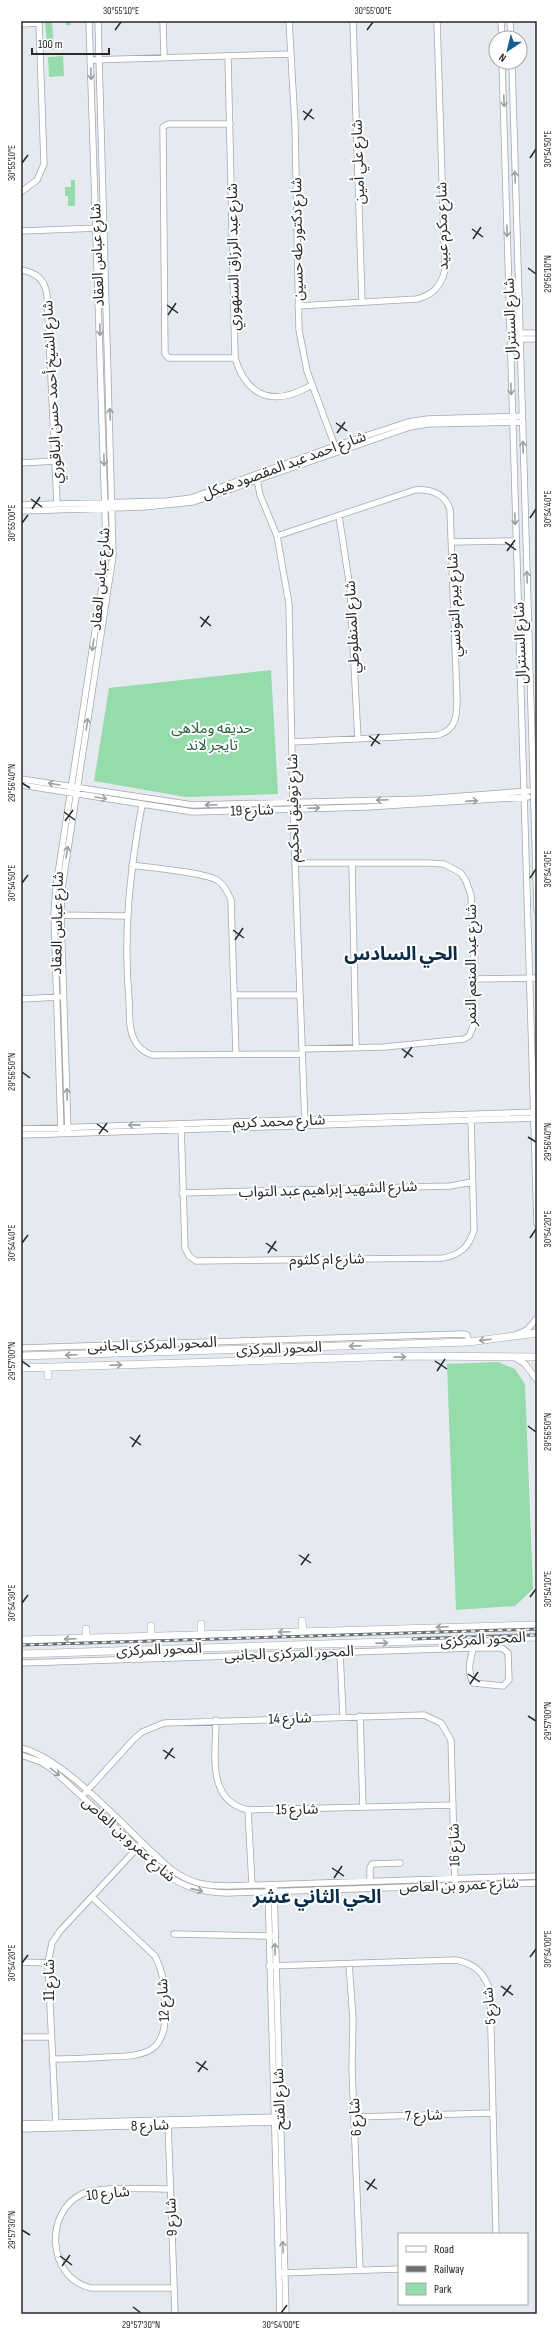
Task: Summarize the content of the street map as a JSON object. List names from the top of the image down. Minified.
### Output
{"streets":{"main road":["المحور المركزى"],"street":["شارع علي أمين","شارع مكرم عبيد","شارع دكتور طه حسين","شارع عباس العقاد","شارع عبد الرزاق السنهوري","شارع السنترال","شارع الشيخ أحمد حسن الباقوري","شارع احمد عبد المقصود هيكل","شارع بيرم التونسي","شارع المنفلوطي","شارع توفيق الحكيم","شارع 19","شارع عبد المنعم النمر","شارع محمد كريم","شارع الشهيد إبراهيم عبد التواب","شارع ام كلثوم","المحور المركزى الجانبى","شارع 14","شارع 15","شارع عمرو بن العاص","شارع 16","شارع 11","شارع 12","شارع 5","شارع الفتح","شارع 7","شارع 6","شارع 8","شارع 10","شارع 9"]},"crossings":[["شارع علي أمين","شارع مكرم عبيد"],["شارع مكرم عبيد","شارع دكتور طه حسين"],["شارع دكتور طه حسين","شارع عبد الرزاق السنهوري"],["شارع دكتور طه حسين","شارع احمد عبد المقصود هيكل"],["شارع عباس العقاد","شارع احمد عبد المقصود هيكل"],["شارع عباس العقاد","شارع 19"],["شارع عباس العقاد","شارع محمد كريم"],["شارع السنترال","شارع احمد عبد المقصود هيكل"],["شارع السنترال","شارع 19"],["شارع السنترال","شارع محمد كريم"],["شارع الشيخ أحمد حسن الباقوري","شارع احمد عبد المقصود هيكل"],["شارع احمد عبد المقصود هيكل","شارع توفيق الحكيم"],["شارع بيرم التونسي","شارع المنفلوطي"],["شارع بيرم التونسي","شارع توفيق الحكيم"],["شارع توفيق الحكيم","شارع 19"],["شارع توفيق الحكيم","شارع عبد المنعم النمر"],["شارع توفيق الحكيم","شارع محمد كريم"],["شارع 19","شارع عبد المنعم النمر"],["شارع محمد كريم","شارع ام كلثوم"],["شارع الشهيد إبراهيم عبد التواب","شارع ام كلثوم"],["المحور المركزى الجانبى","المحور المركزى"],["شارع 14","شارع 15"],["شارع 14","شارع عمرو بن العاص"],["شارع 14","شارع 16"],["شارع 15","شارع 16"],["شارع عمرو بن العاص","شارع 16"],["شارع عمرو بن العاص","شارع 11"],["شارع عمرو بن العاص","شارع الفتح"],["شارع 11","شارع 12"],["شارع 11","شارع 8"],["شارع 5","شارع الفتح"],["شارع 5","شارع 7"],["شارع 5","شارع 6"],["شارع الفتح","شارع 8"],["شارع 7","شارع 6"],["شارع 8","شارع 9"],["شارع 10","شارع 9"]],"districts":["الحي السادس","الحي الثاني عشر"],"parks":["حديقه وملاهى تايجر لاند"],"legend":["Road","Railway","Park"],"scale_bar":"100 m","north":"bottom left","coordinates":["30°55'10\"E","30°55'00\"E","30°54'50\"E","29°56'10\"N","30°54'40\"E","29°56'40\"N","30°54'30\"E","29°56'50\"N","30°54'20\"E","29°57'00\"N","30°54'10\"E","30°54'00\"E","29°57'30\"N"]}
